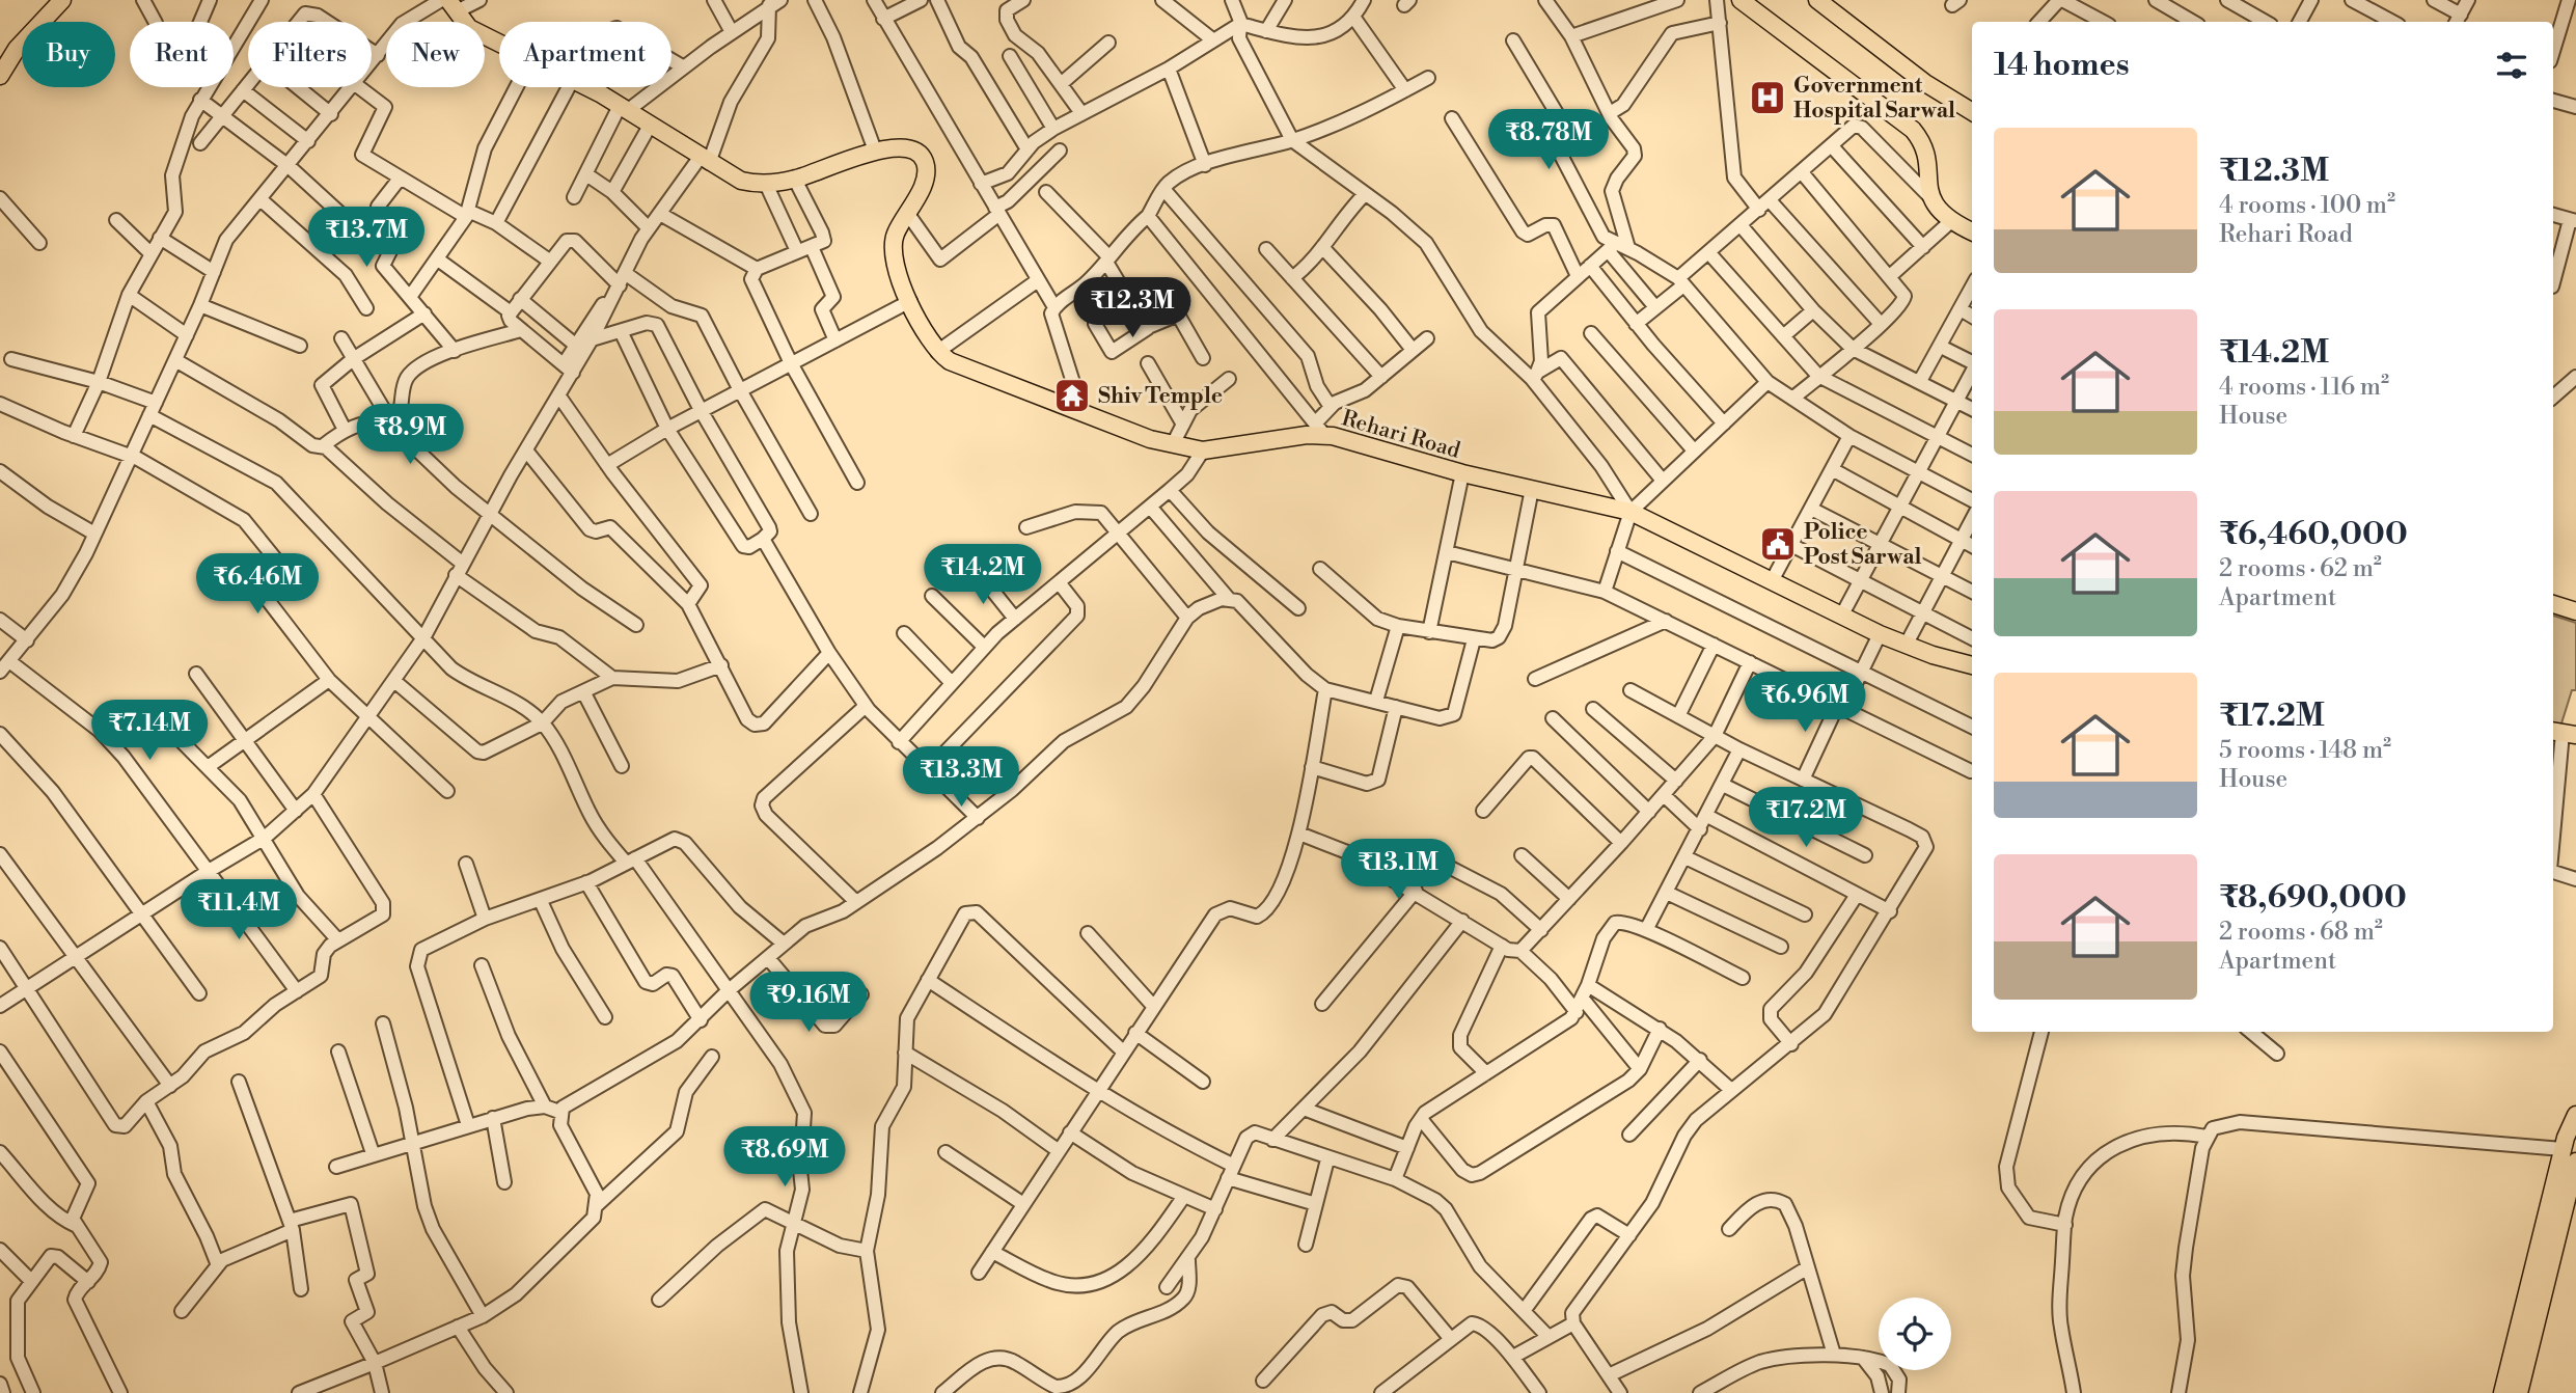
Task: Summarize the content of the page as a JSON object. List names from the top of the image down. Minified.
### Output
{"streets":{"main road":["Rehari Road"]},"places":{"hospital":["Government Hospital Sarwal"],"temple":["Shiv Temple"],"public building":["Police Post Sarwal"]},"page":{"chip":["Buy","Rent","Filters","New","Apartment"],"heading":"14 homes","price":["₹8.78M","₹13.7M","₹12.3M","₹8.9M","₹14.2M","₹6.46M","₹6.96M","₹7.14M","₹13.3M","₹17.2M","₹13.1M","₹11.4M","₹9.16M","₹8.69M"],"list":[{"name":"₹12.3M","note":"4 rooms · 100 m² · Rehari Road"},{"name":"₹14.2M","note":"4 rooms · 116 m² · House"},{"name":"₹6,460,000","note":"2 rooms · 62 m² · Apartment"},{"name":"₹17.2M","note":"5 rooms · 148 m² · House"},{"name":"₹8,690,000","note":"2 rooms · 68 m² · Apartment"}]}}
